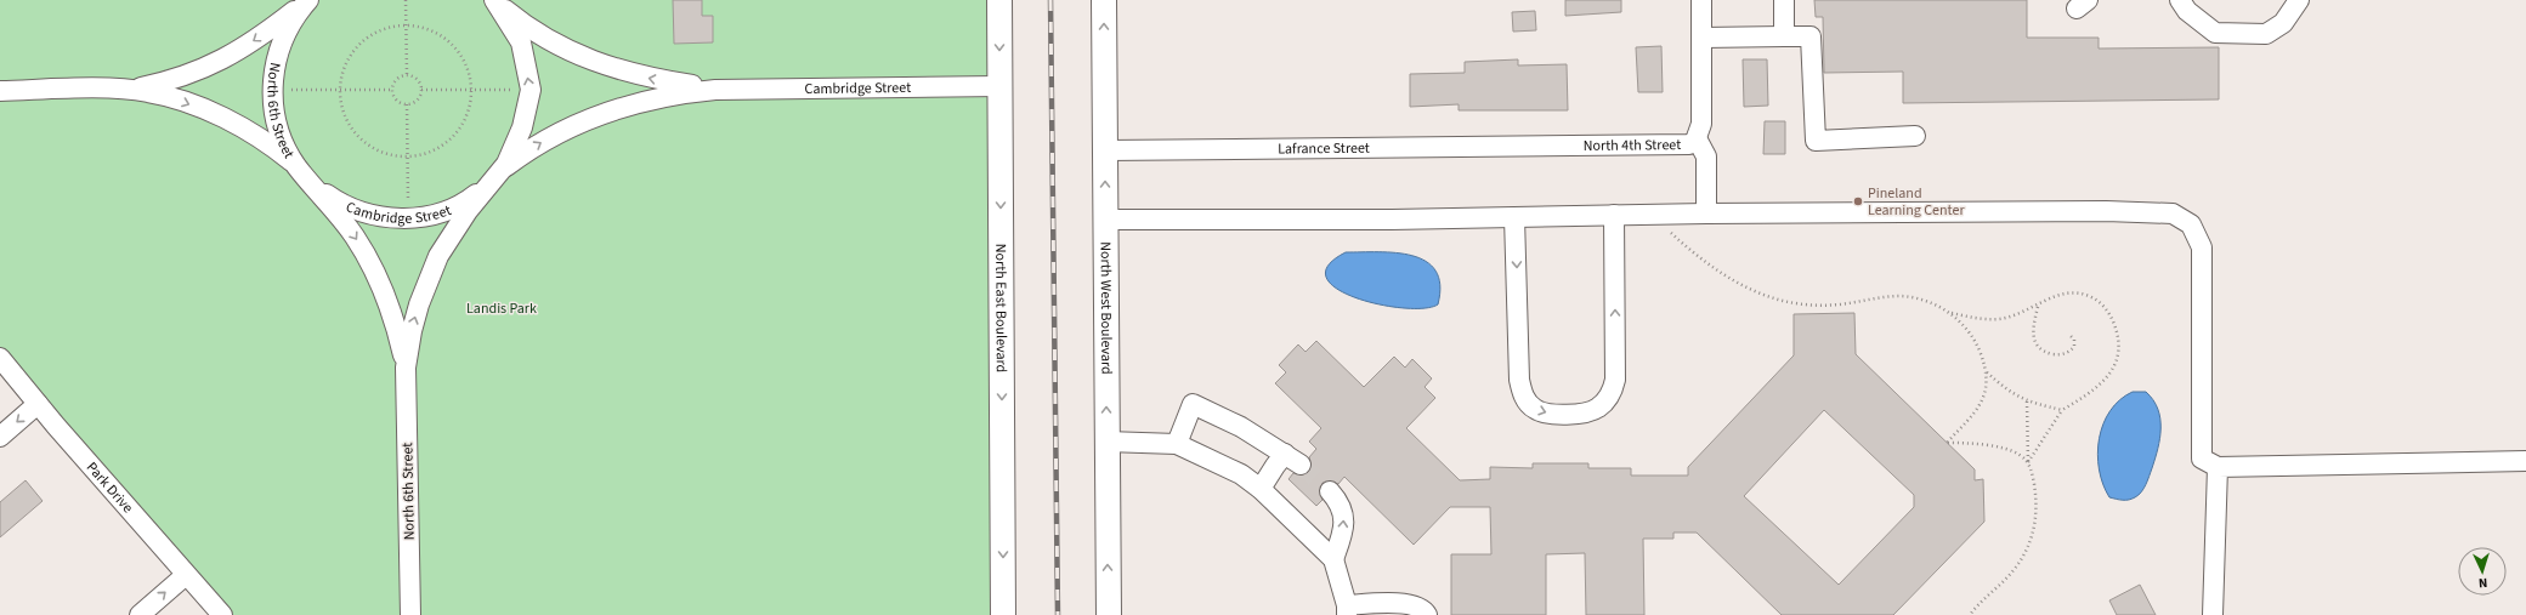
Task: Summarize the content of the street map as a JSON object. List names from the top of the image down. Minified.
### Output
{"streets":{"main road":["North East Boulevard","North West Boulevard"],"street":["Cambridge Street","North 6th Street","North 4th Street","Lafrance Street","Park Drive"]},"crossings":[["Cambridge Street","North 6th Street"],["Cambridge Street","North East Boulevard"],["North 4th Street","Lafrance Street"],["Lafrance Street","North West Boulevard"]],"one_way":["North East Boulevard","North West Boulevard"],"parks":["Landis Park"],"places":["Pineland Learning Center"],"north":"bottom"}
